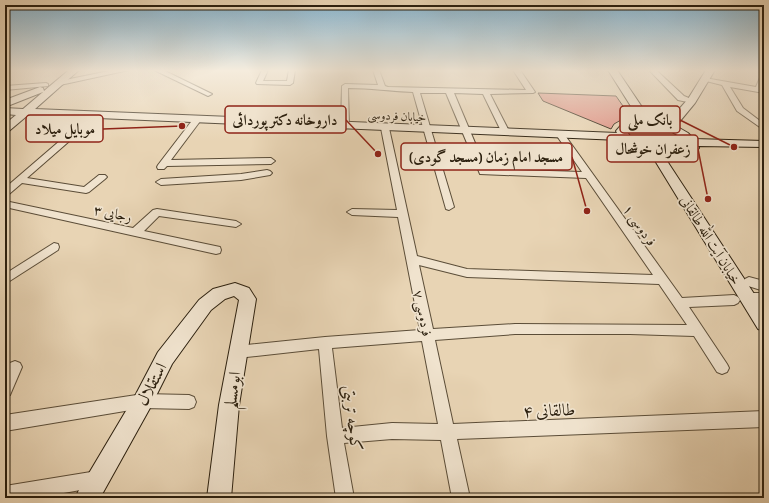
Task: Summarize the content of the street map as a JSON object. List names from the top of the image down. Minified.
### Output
{"streets":{"main road":["خیابان فردوسی","خیابان آیت الله طالقانی","استقلال","ابومسلم"],"street":["رجایی ۳","فردوسی ۱","فردوسی ۷","طالقانی ۴","کوچه تربتی"]},"crossings":[["خیابان فردوسی","فردوسی ۱"],["خیابان فردوسی","فردوسی ۷"],["فردوسی ۷","طالقانی ۴"],["استقلال","ابومسلم"],["طالقانی ۴","کوچه تربتی"]],"places":["موبایل میلاد","بانک ملی","داروخانه دکتر پوردائی","زعفران خوشحال","مسجد امام زمان (مسجد گودی)"]}
